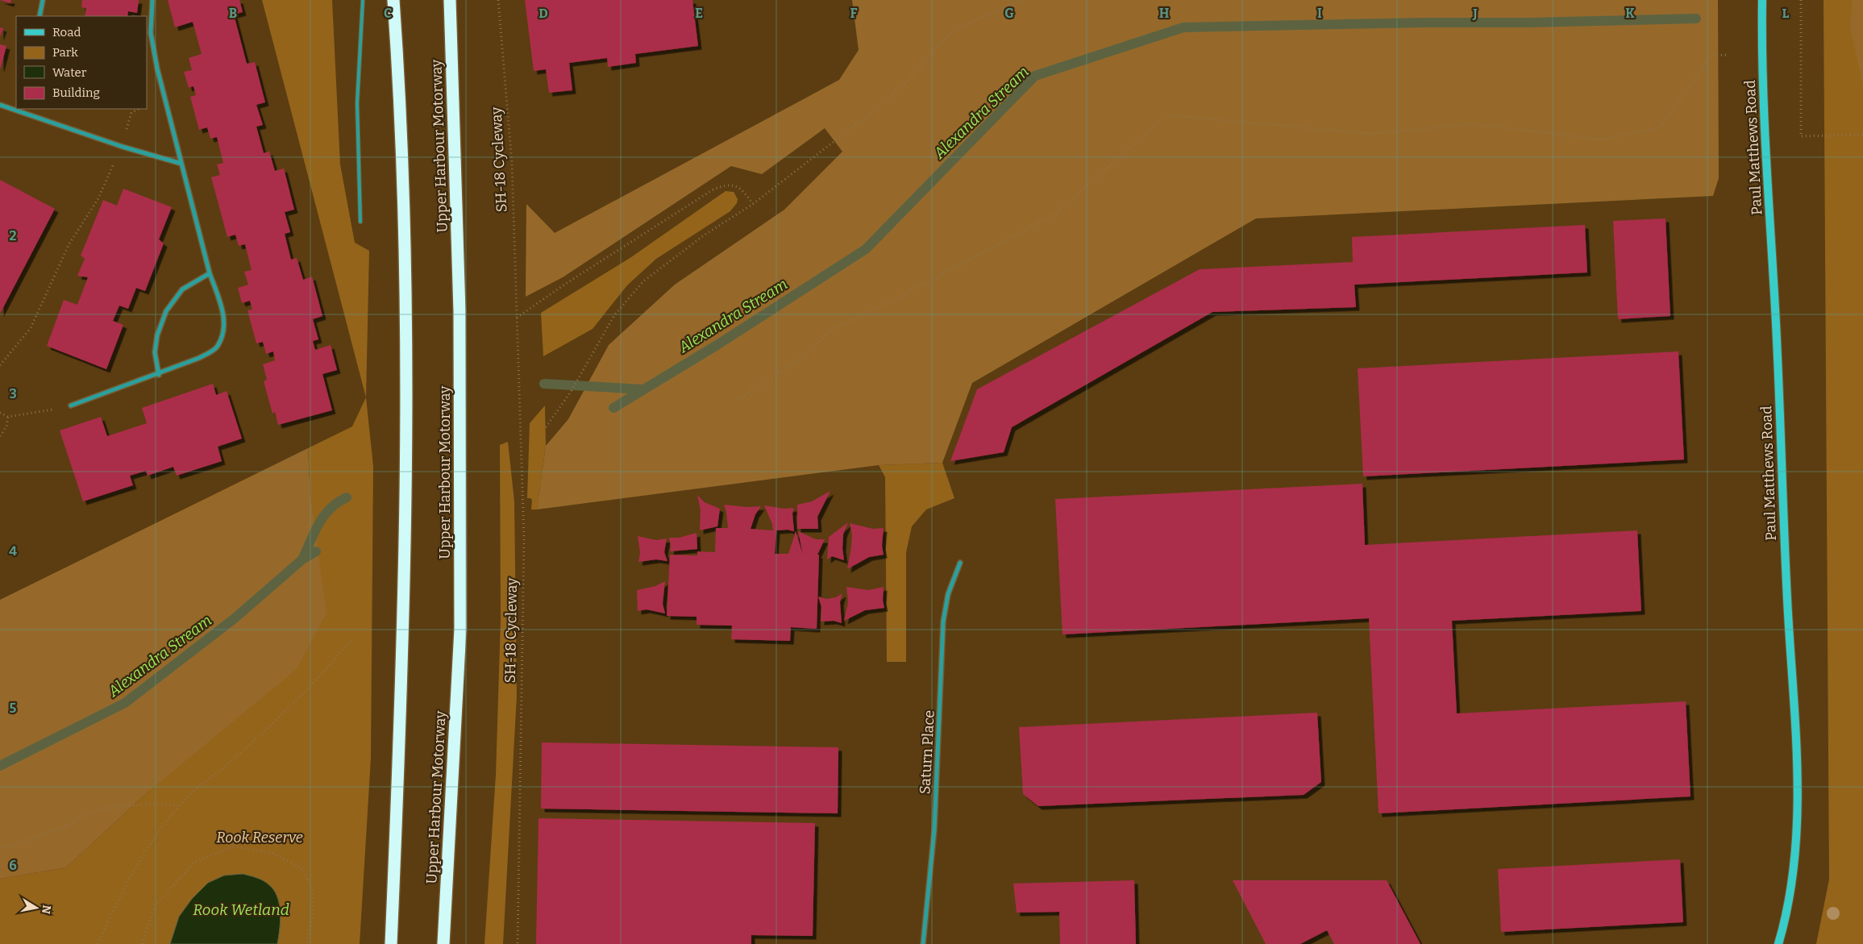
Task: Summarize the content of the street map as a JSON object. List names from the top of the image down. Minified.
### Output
{"streets":{"highway":["Upper Harbour Motorway"],"main road":["Paul Matthews Road"],"street":["Saturn Place"],"path":["SH-18 Cycleway"]},"water":["Alexandra Stream","Rook Wetland"],"parks":["Rook Reserve"],"legend":["Road","Park","Water","Building"],"north":"right","grid":{"columns":["B","C","D","E","F","G","H","I","J","K","L"],"rows":["2","3","4","5","6"]}}
